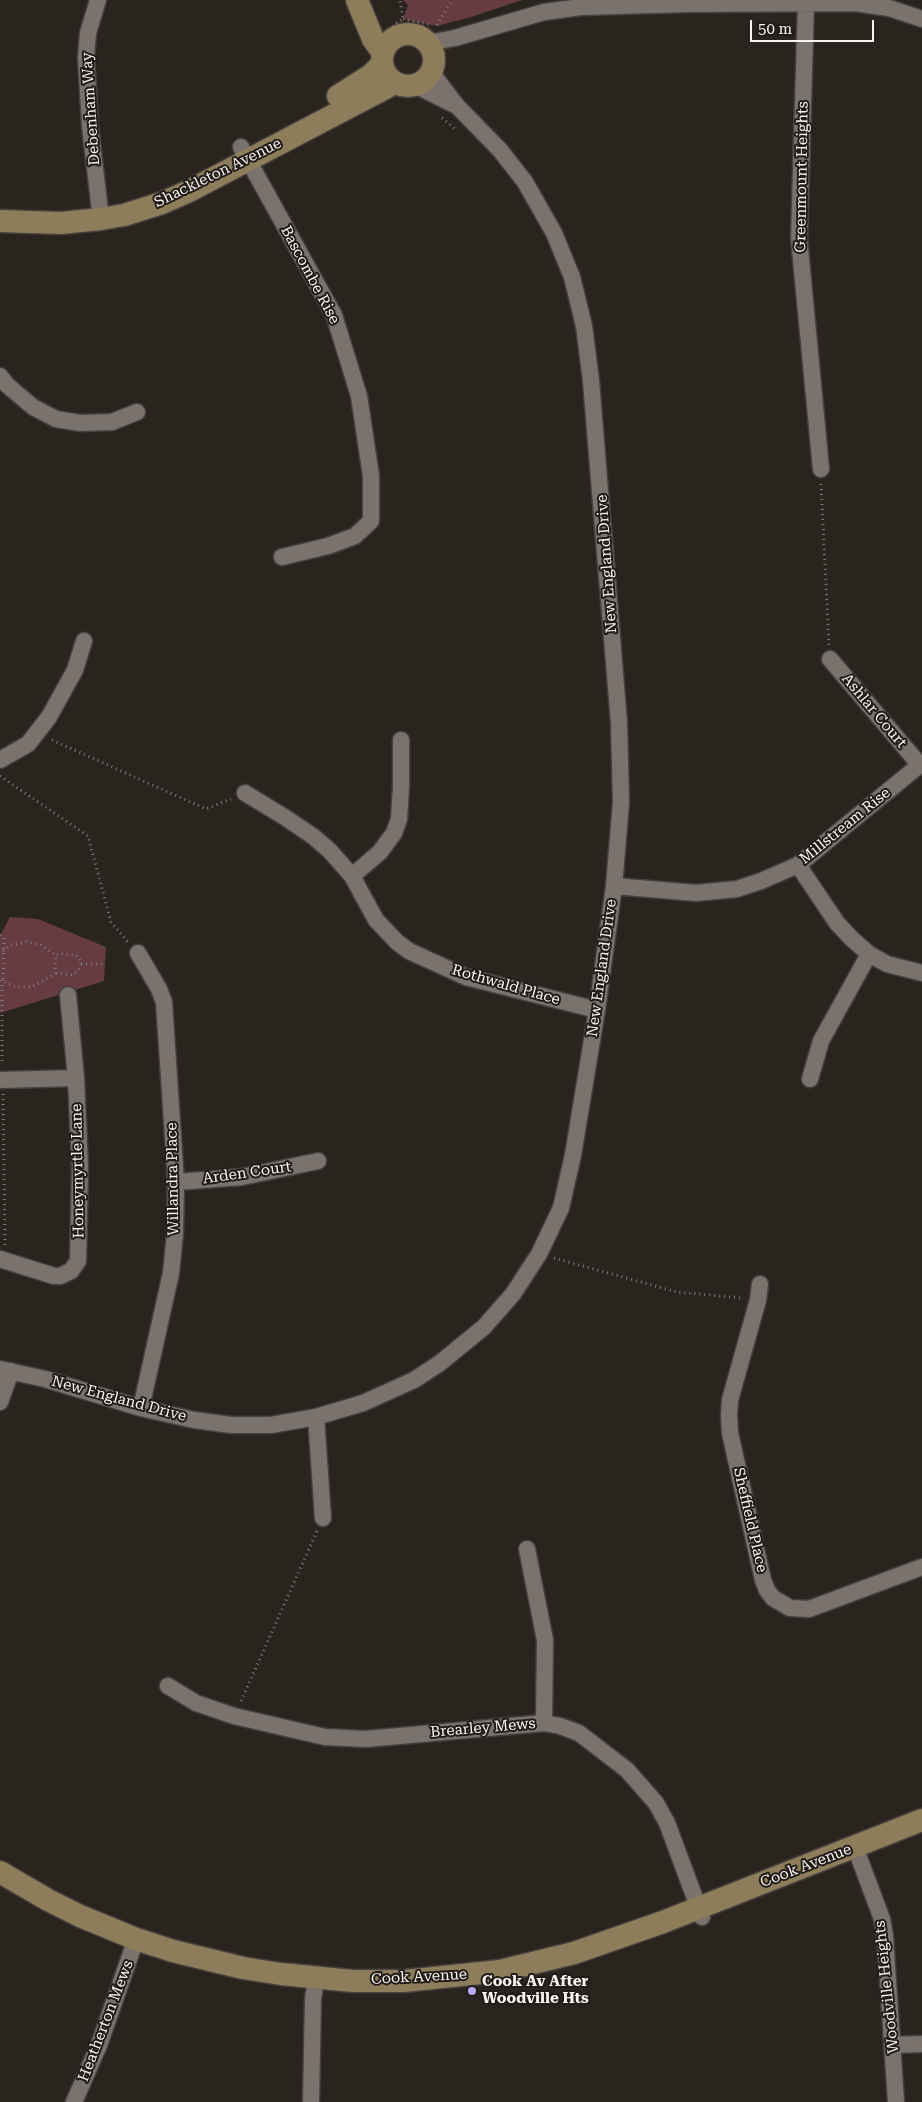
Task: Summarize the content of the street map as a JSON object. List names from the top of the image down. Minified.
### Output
{"streets":{"street":["Debenham Way","Shackleton Avenue","Greenmount Heights","Bascombe Rise","New England Drive","Ashlar Court","Millstream Rise","Rothwald Place","Honeymyrtle Lane","Arden Court","Willandra Place","Sheffield Place","Brearley Mews","Cook Avenue","Woodville Heights","Heatherton Mews"]},"crossings":[["Debenham Way","Shackleton Avenue"],["Shackleton Avenue","Bascombe Rise"],["Shackleton Avenue","New England Drive"],["New England Drive","Millstream Rise"],["New England Drive","Rothwald Place"],["New England Drive","Willandra Place"],["Ashlar Court","Millstream Rise"],["Arden Court","Willandra Place"],["Brearley Mews","Cook Avenue"],["Cook Avenue","Woodville Heights"],["Cook Avenue","Heatherton Mews"]],"places":["Cook Av After Woodville Hts"],"scale_bar":"50 m"}
